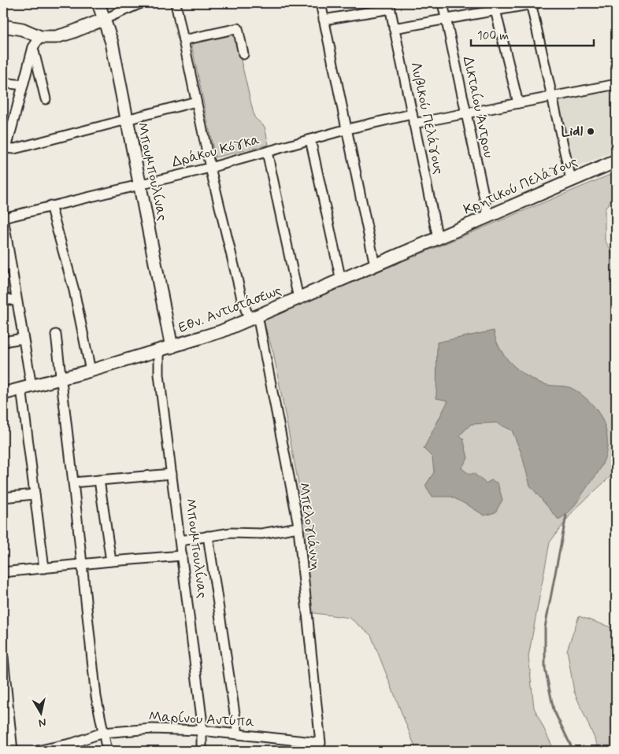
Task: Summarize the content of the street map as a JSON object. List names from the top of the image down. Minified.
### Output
{"streets":{"street":["Δικταίου Άντρου","Λυβικού Πελάγους","Δράκου Κόγκα","Μπουμπουλίνας","Κρητικού Πελάγους","Εθν. Αντιστάσεως","Μπελογιάννη","Μαρίνου Αντύπα"]},"crossings":[["Δικταίου Άντρου","Κρητικού Πελάγους"],["Λυβικού Πελάγους","Δράκου Κόγκα"],["Λυβικού Πελάγους","Κρητικού Πελάγους"],["Λυβικού Πελάγους","Εθν. Αντιστάσεως"],["Δράκου Κόγκα","Μπουμπουλίνας"],["Δράκου Κόγκα","Μπελογιάννη"],["Μπουμπουλίνας","Εθν. Αντιστάσεως"],["Μπουμπουλίνας","Μαρίνου Αντύπα"],["Κρητικού Πελάγους","Εθν. Αντιστάσεως"],["Εθν. Αντιστάσεως","Μπελογιάννη"],["Μπελογιάννη","Μαρίνου Αντύπα"]],"places":["Lidl"],"scale_bar":"100 m","north":"bottom"}
